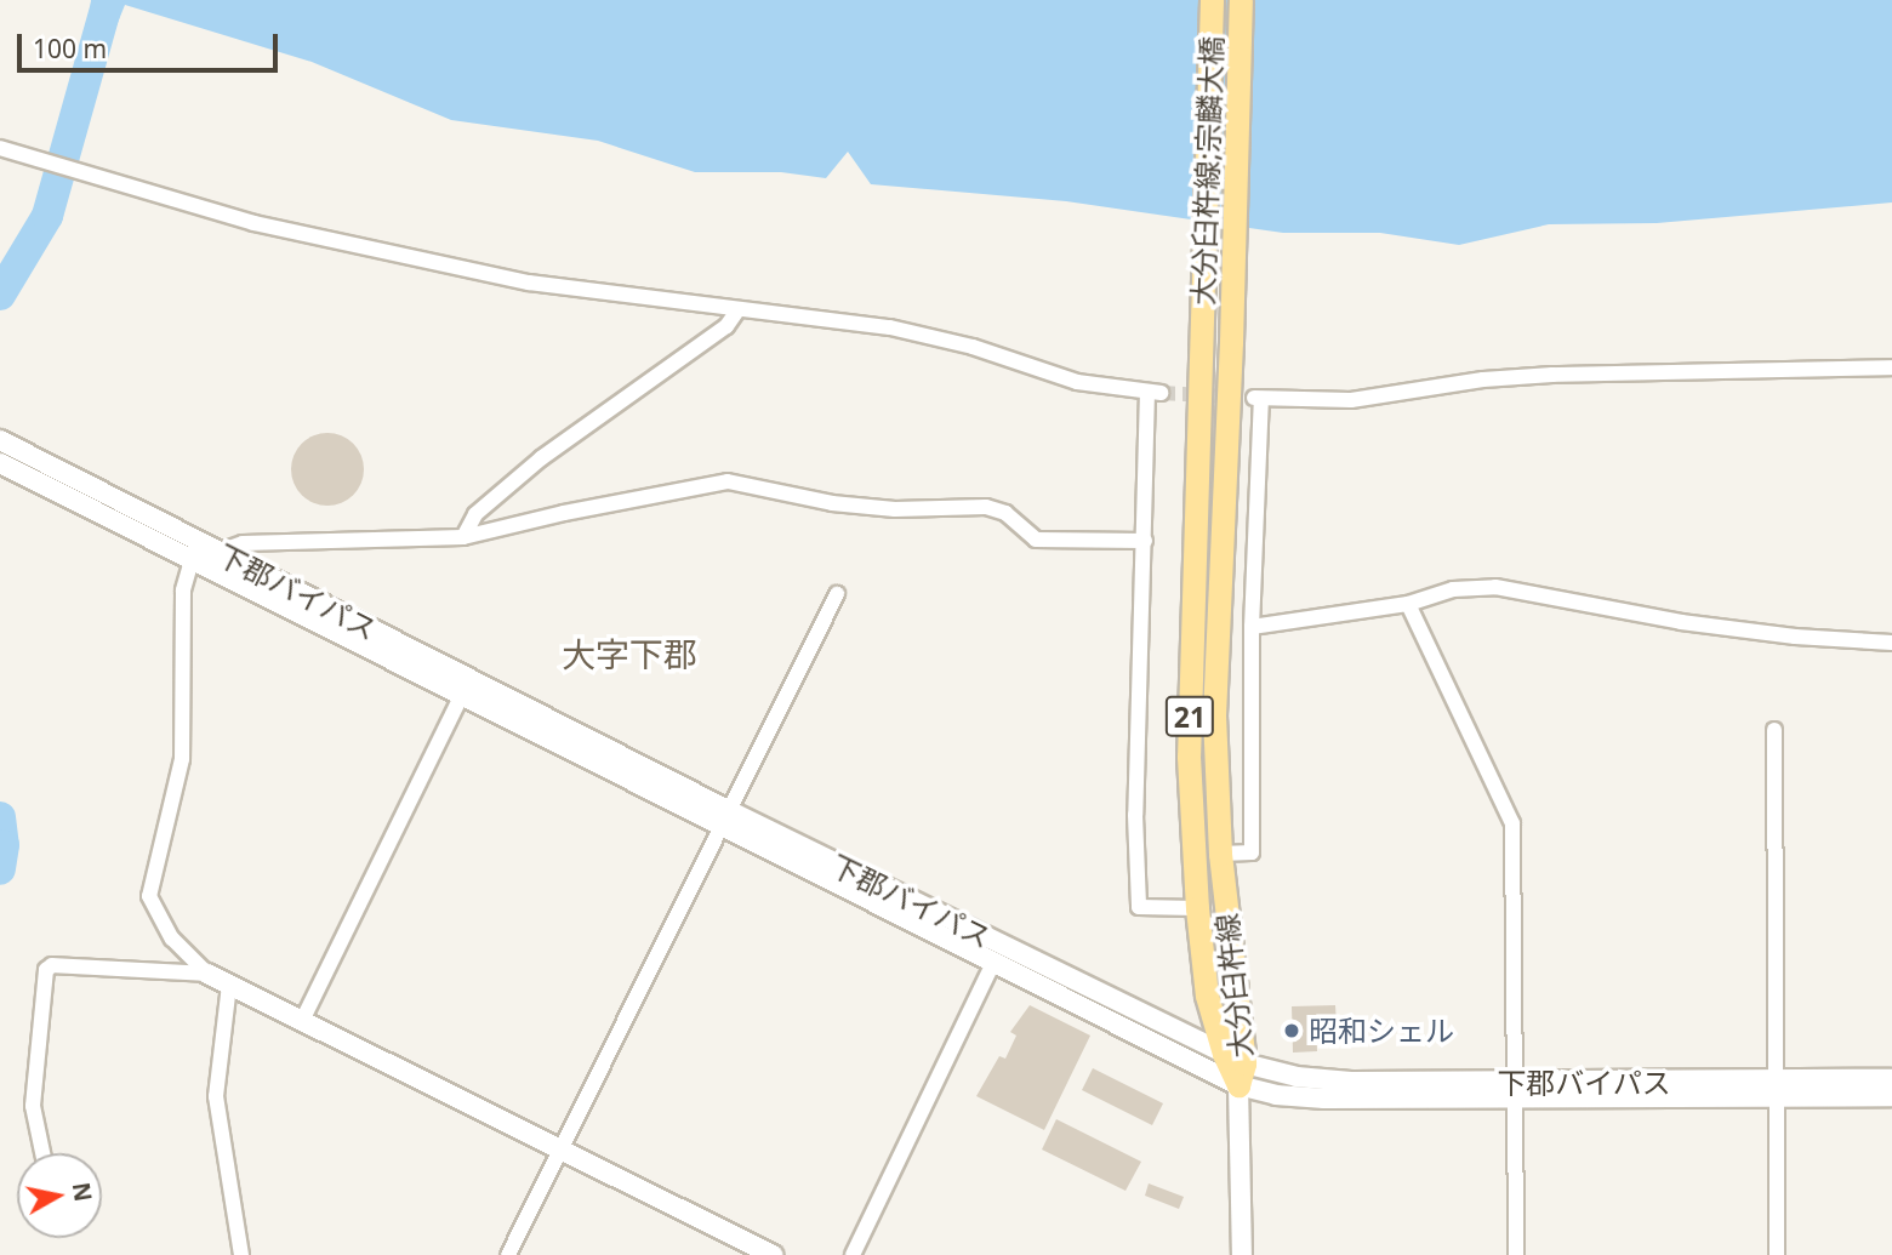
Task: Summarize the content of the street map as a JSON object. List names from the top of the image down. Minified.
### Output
{"streets":{"main road":["大分臼杵線;宗麟大橋","21","大分臼杵線"],"street":["下郡バイパス"]},"crossings":[["大分臼杵線;宗麟大橋","大分臼杵線"],["下郡バイパス","大分臼杵線"]],"districts":["大字下郡"],"places":["昭和シェル"],"scale_bar":"100 m","north":"right"}
